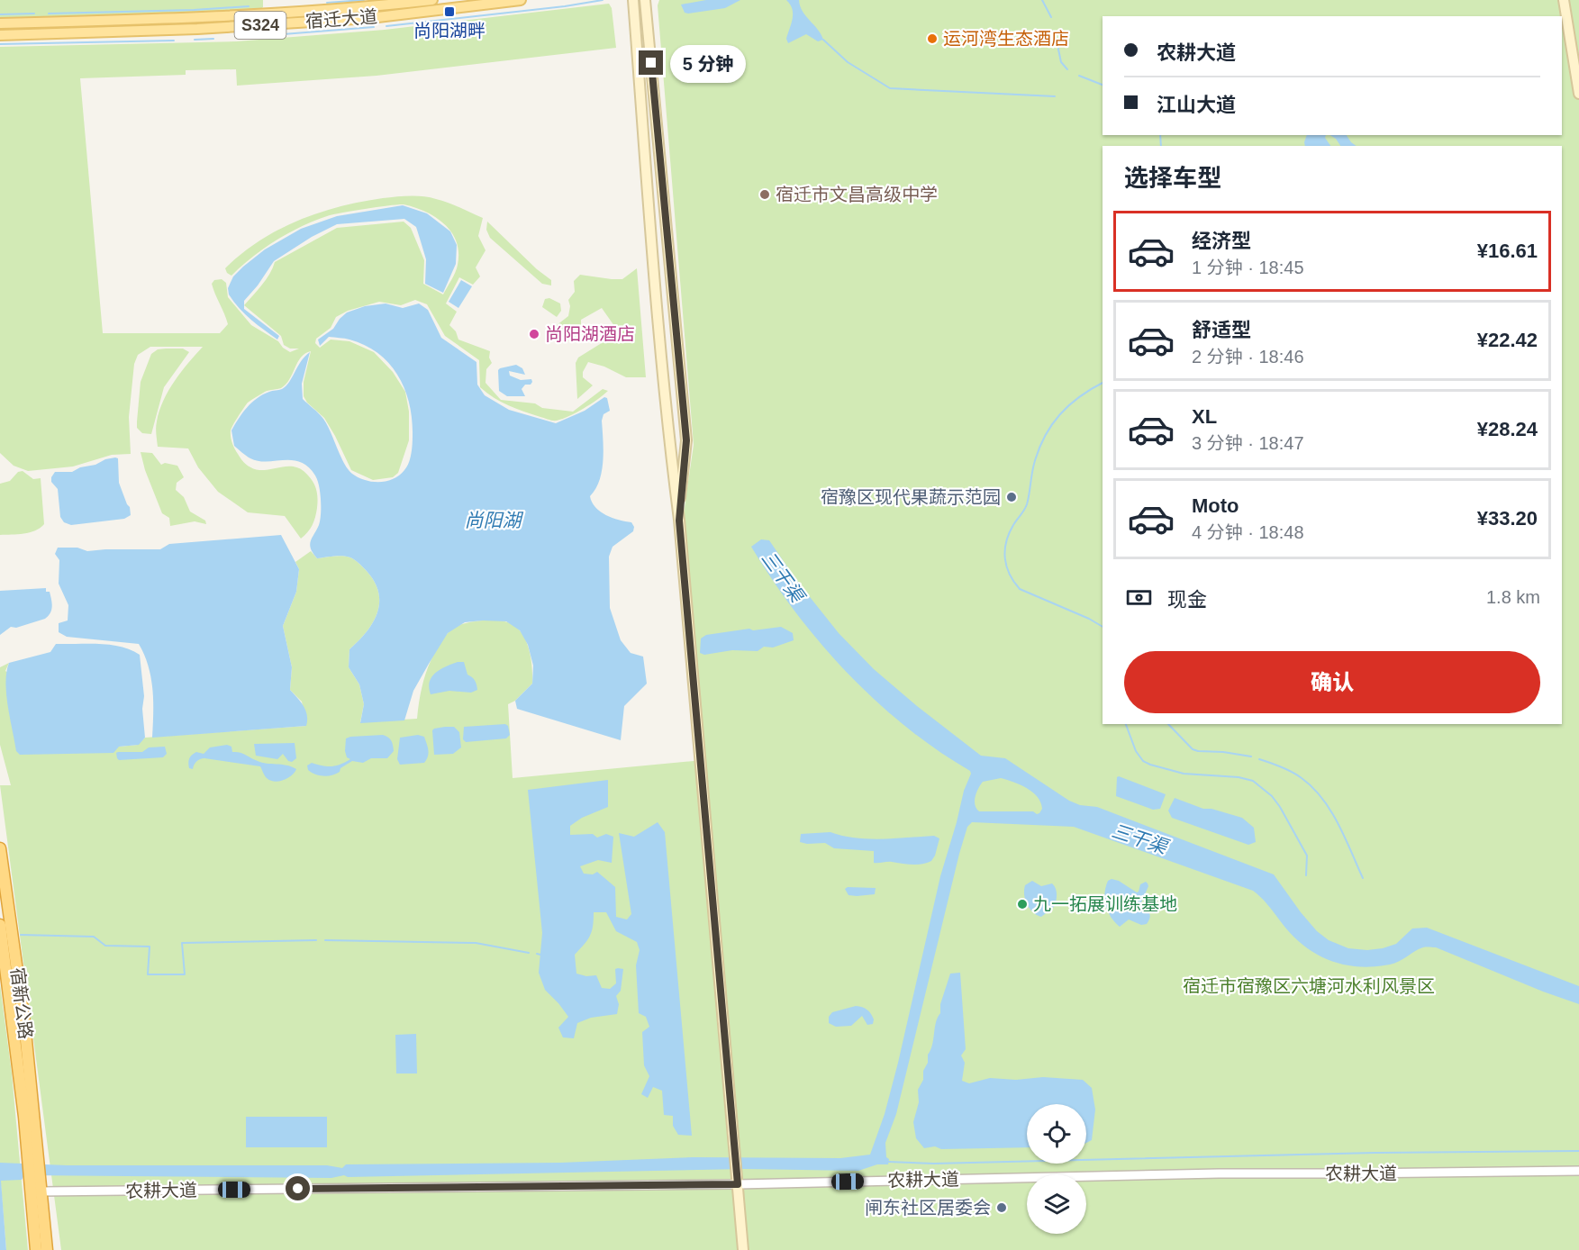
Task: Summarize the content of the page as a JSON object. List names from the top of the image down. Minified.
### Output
{"streets":{"highway":["宿新公路"],"main road":["宿迁大道","S324"],"street":["农耕大道"]},"water":["尚阳湖","三干渠"],"parks":["宿迁市宿豫区六塘河水利风景区"],"places":{"transit":["尚阳湖畔"],"other":["运河湾生态酒店","宿迁市文昌高级中学","尚阳湖酒店","宿豫区现代果蔬示范园","九一拓展训练基地","闸东社区居委会"]},"page":{"banner":["农耕大道","江山大道"],"bubble":"5 分钟","heading":"选择车型","list":[{"name":"经济型","note":"1 分钟 · 18:45","value":"¥16.61"},{"name":"舒适型","note":"2 分钟 · 18:46","value":"¥22.42"},{"name":"XL","note":"3 分钟 · 18:47","value":"¥28.24"},{"name":"Moto","note":"4 分钟 · 18:48","value":"¥33.20"}],"pay":["现金","1.8 km"],"buttons":"确认"}}
